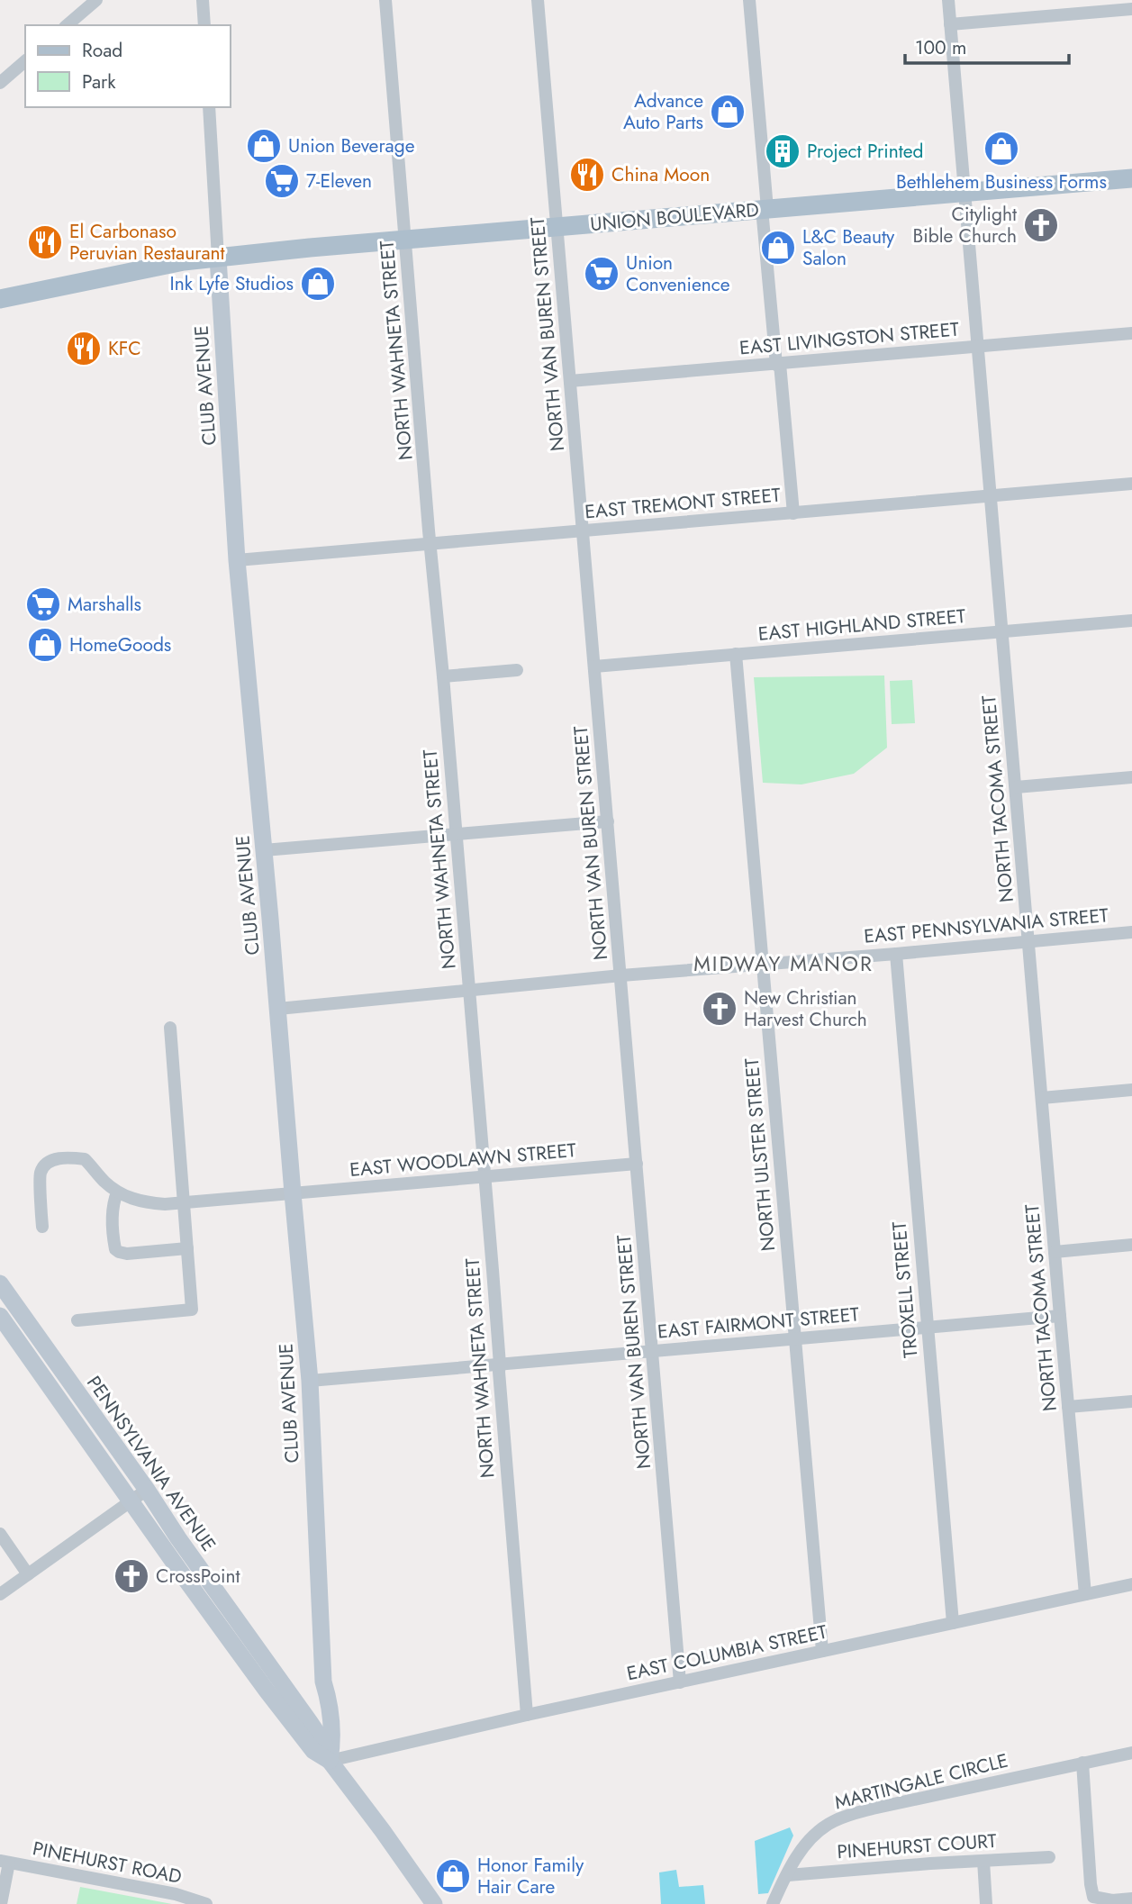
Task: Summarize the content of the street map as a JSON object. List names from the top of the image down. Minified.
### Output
{"streets":{"main road":["UNION BOULEVARD"],"street":["NORTH VAN BUREN STREET","EAST LIVINGSTON STREET","NORTH WAHNETA STREET","CLUB AVENUE","EAST TREMONT STREET","EAST HIGHLAND STREET","NORTH TACOMA STREET","EAST PENNSYLVANIA STREET","NORTH ULSTER STREET","EAST WOODLAWN STREET","TROXELL STREET","EAST FAIRMONT STREET","PENNSYLVANIA AVENUE","EAST COLUMBIA STREET","MARTINGALE CIRCLE","PINEHURST COURT","PINEHURST ROAD"]},"crossings":[["UNION BOULEVARD","NORTH VAN BUREN STREET"],["UNION BOULEVARD","NORTH WAHNETA STREET"],["UNION BOULEVARD","CLUB AVENUE"],["UNION BOULEVARD","NORTH TACOMA STREET"],["NORTH VAN BUREN STREET","EAST LIVINGSTON STREET"],["NORTH VAN BUREN STREET","EAST TREMONT STREET"],["NORTH VAN BUREN STREET","EAST HIGHLAND STREET"],["NORTH VAN BUREN STREET","EAST PENNSYLVANIA STREET"],["NORTH VAN BUREN STREET","EAST WOODLAWN STREET"],["NORTH VAN BUREN STREET","EAST FAIRMONT STREET"],["NORTH VAN BUREN STREET","EAST COLUMBIA STREET"],["EAST LIVINGSTON STREET","NORTH TACOMA STREET"],["NORTH WAHNETA STREET","EAST TREMONT STREET"],["NORTH WAHNETA STREET","EAST PENNSYLVANIA STREET"],["NORTH WAHNETA STREET","EAST WOODLAWN STREET"],["NORTH WAHNETA STREET","EAST FAIRMONT STREET"],["NORTH WAHNETA STREET","EAST COLUMBIA STREET"],["CLUB AVENUE","EAST TREMONT STREET"],["CLUB AVENUE","EAST PENNSYLVANIA STREET"],["CLUB AVENUE","EAST WOODLAWN STREET"],["CLUB AVENUE","EAST FAIRMONT STREET"],["CLUB AVENUE","PENNSYLVANIA AVENUE"],["CLUB AVENUE","EAST COLUMBIA STREET"],["EAST TREMONT STREET","NORTH TACOMA STREET"],["EAST HIGHLAND STREET","NORTH TACOMA STREET"],["EAST HIGHLAND STREET","NORTH ULSTER STREET"],["NORTH TACOMA STREET","EAST PENNSYLVANIA STREET"],["NORTH TACOMA STREET","EAST FAIRMONT STREET"],["NORTH TACOMA STREET","EAST COLUMBIA STREET"],["EAST PENNSYLVANIA STREET","NORTH ULSTER STREET"],["EAST PENNSYLVANIA STREET","TROXELL STREET"],["NORTH ULSTER STREET","EAST FAIRMONT STREET"],["NORTH ULSTER STREET","EAST COLUMBIA STREET"],["TROXELL STREET","EAST FAIRMONT STREET"],["TROXELL STREET","EAST COLUMBIA STREET"],["PENNSYLVANIA AVENUE","EAST COLUMBIA STREET"],["MARTINGALE CIRCLE","PINEHURST COURT"]],"districts":["MIDWAY MANOR"],"places":{"shop":["Advance Auto Parts","Union Beverage","Bethlehem Business Forms","L&C Beauty Salon","Ink Lyfe Studios","HomeGoods","Honor Family Hair Care"],"building":["Project Printed"],"restaurant":["China Moon","El Carbonaso Peruvian Restaurant","KFC"],"supermarket":["7-Eleven","Union Convenience","Marshalls"],"church":["Citylight Bible Church","New Christian Harvest Church","CrossPoint"]},"legend":["Road","Park"],"scale_bar":"100 m"}
